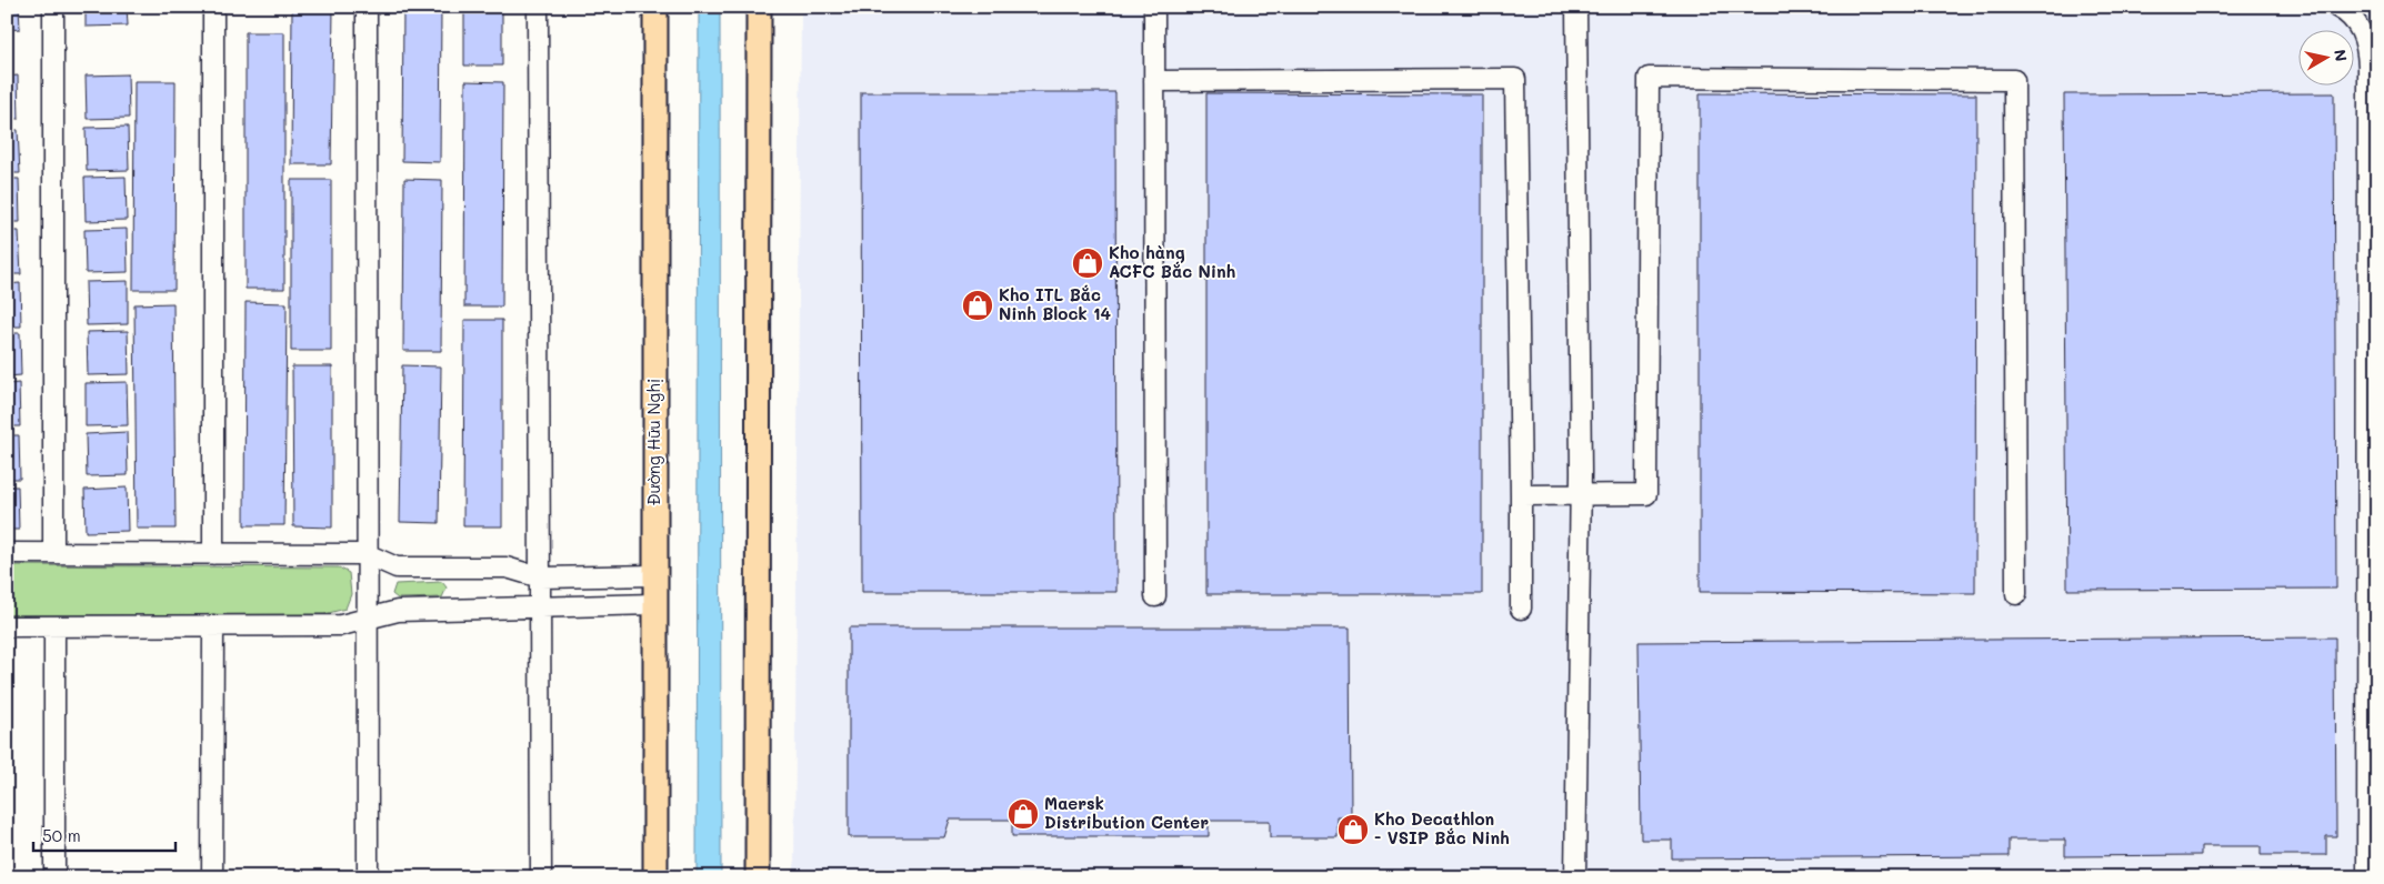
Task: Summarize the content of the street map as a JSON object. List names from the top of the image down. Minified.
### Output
{"streets":{"main road":["Đường Hữu Nghị"]},"places":{"shop":["Kho hàng ACFC Bắc Ninh","Kho ITL Bắc Ninh Block 14","Maersk Distribution Center","Kho Decathlon - VSIP Bắc Ninh"]},"scale_bar":"50 m","north":"right"}
